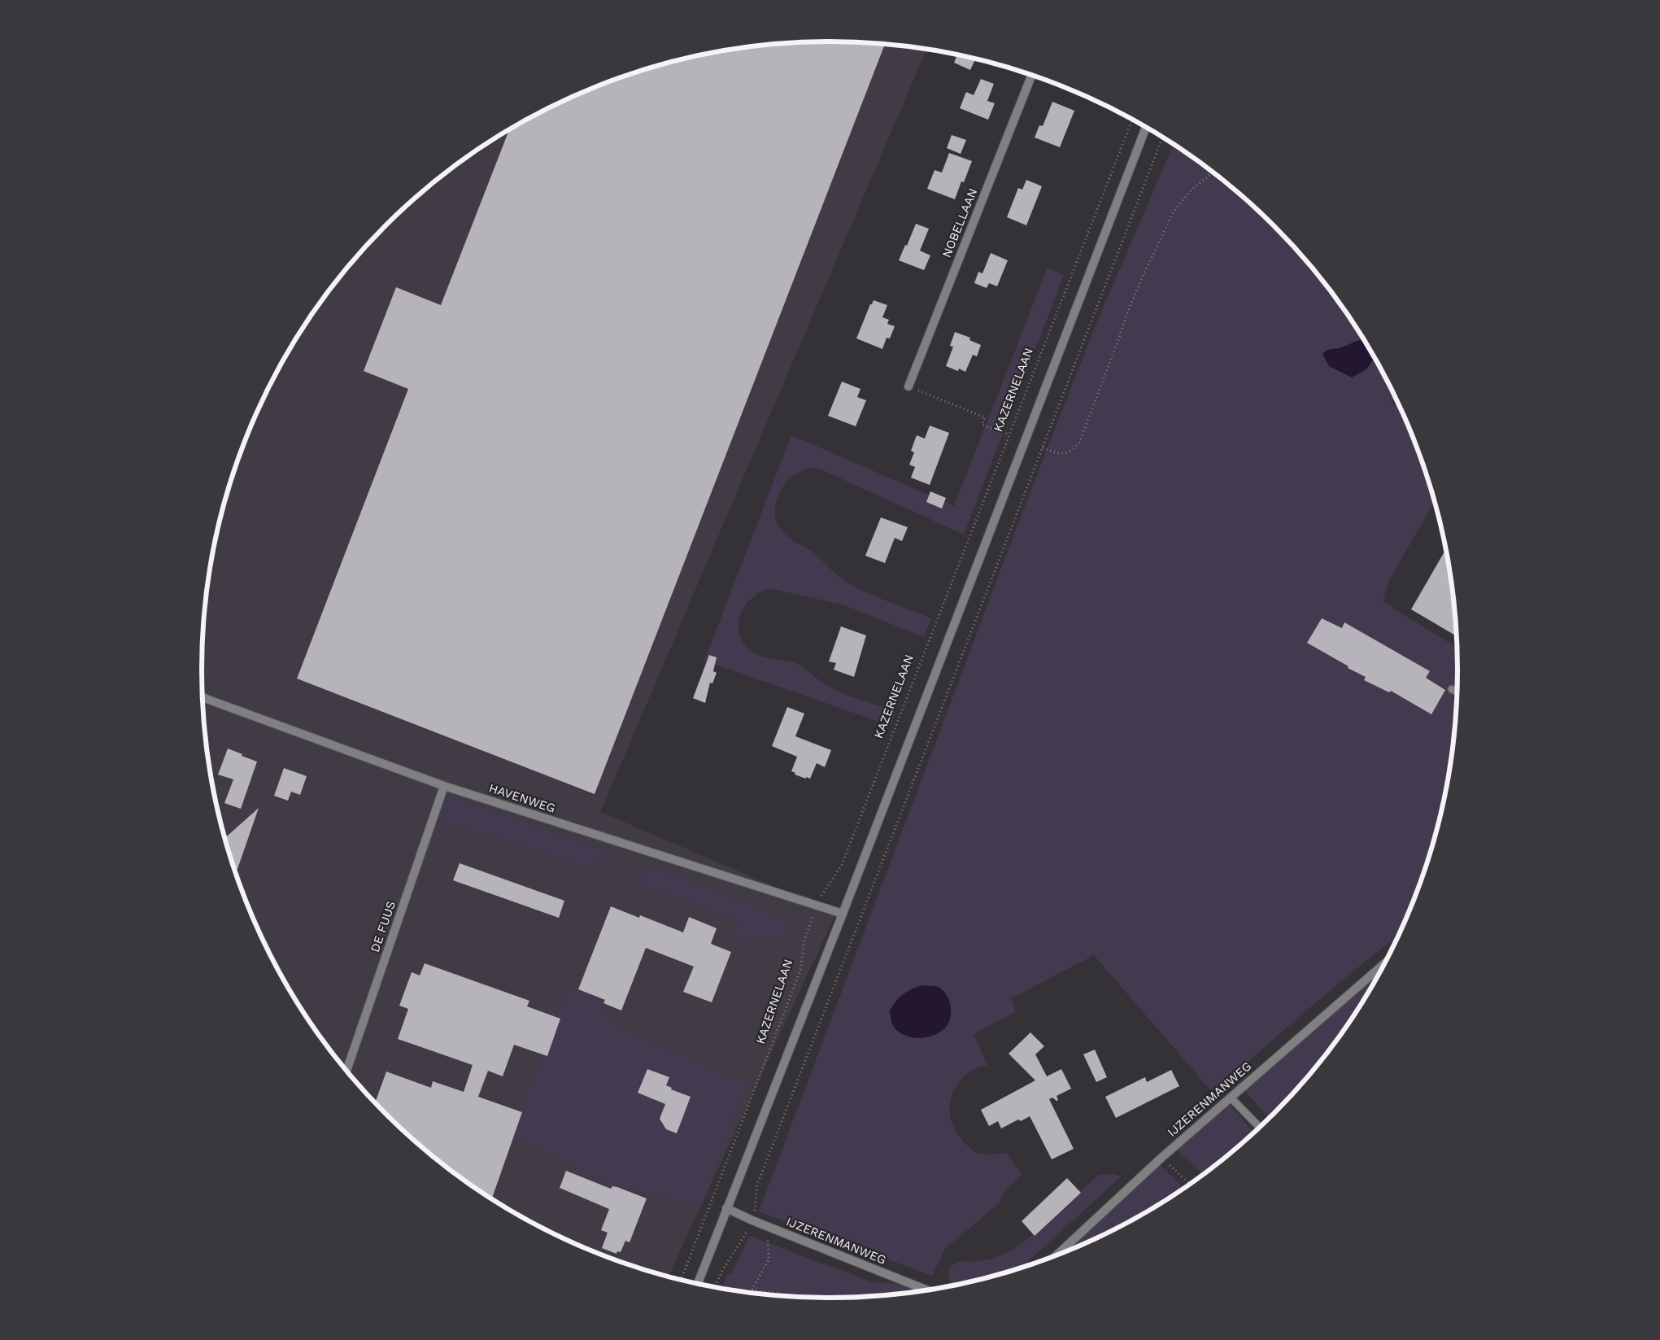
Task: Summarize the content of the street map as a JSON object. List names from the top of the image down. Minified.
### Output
{"streets":{"street":["NOBELLAAN","HAVENWEG","DE FUUS","IJZERENMANWEG"],"path":["KAZERNELAAN"]},"crossings":[["KAZERNELAAN","HAVENWEG"],["HAVENWEG","DE FUUS"]]}
